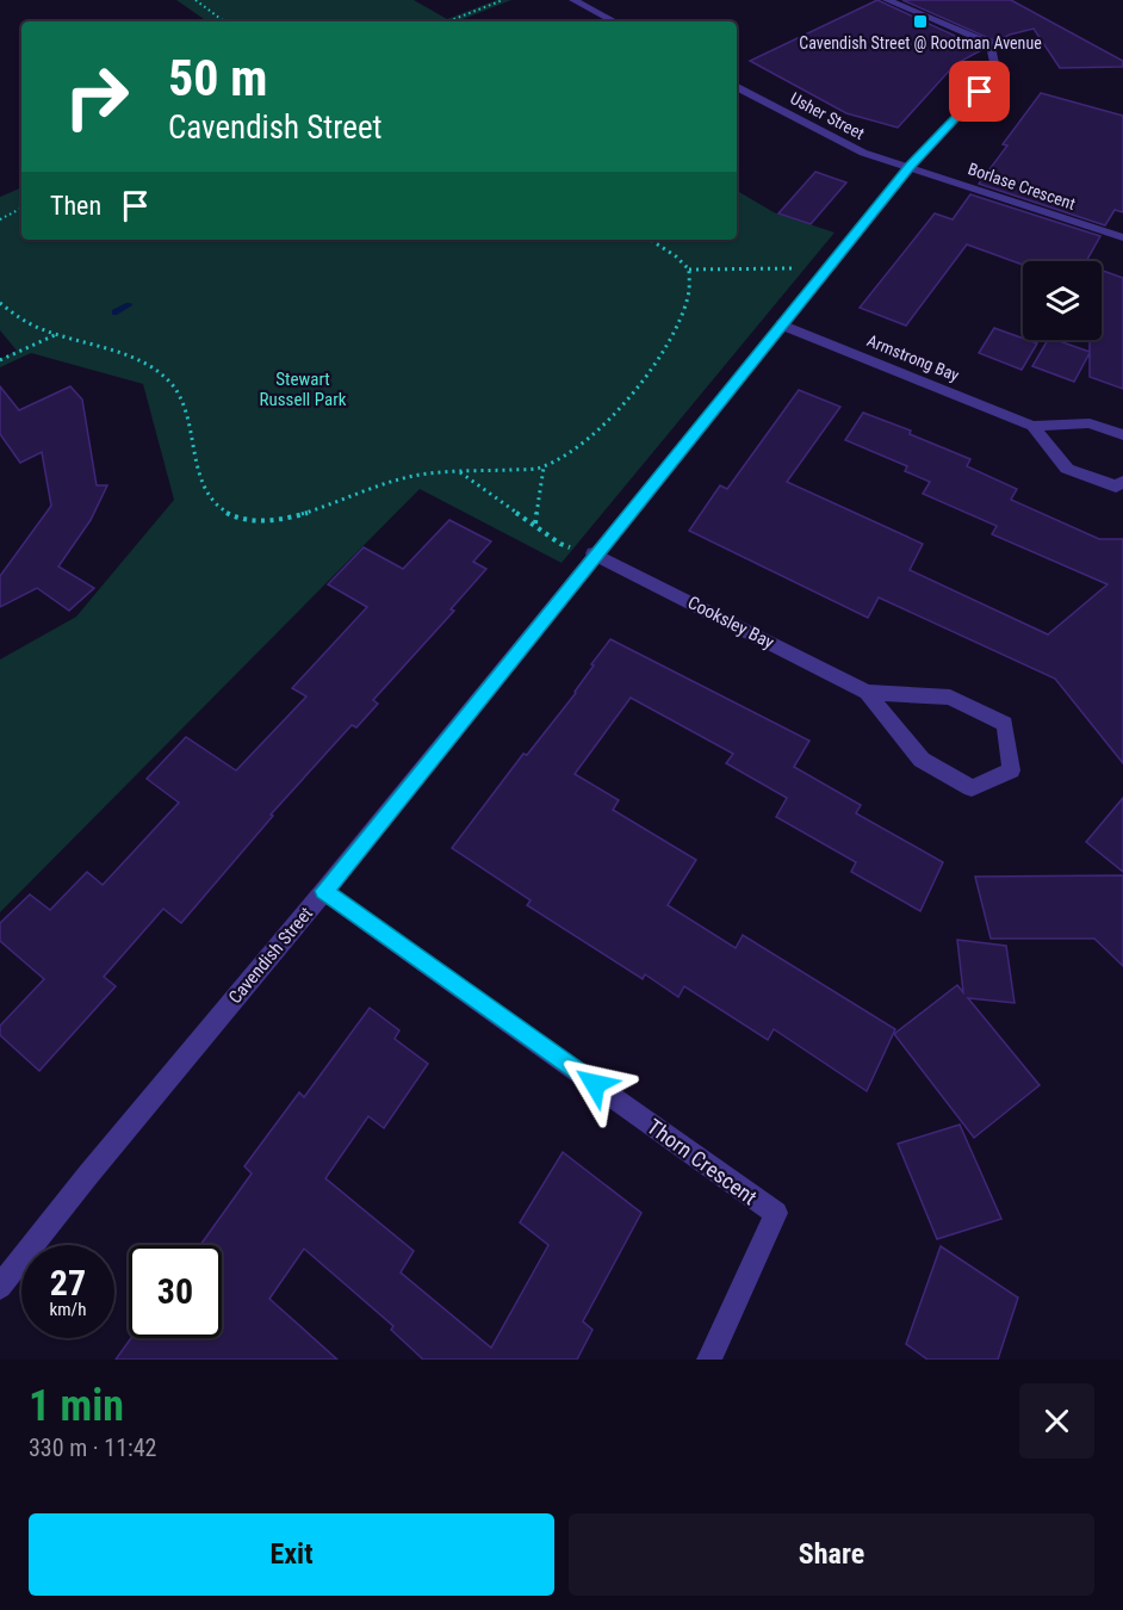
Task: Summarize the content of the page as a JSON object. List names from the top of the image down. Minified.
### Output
{"streets":{"street":["Usher Street","Borlase Crescent","Armstrong Bay","Cooksley Bay","Cavendish Street","Thorn Crescent"]},"crossings":[["Usher Street","Borlase Crescent"],["Usher Street","Cavendish Street"],["Borlase Crescent","Cavendish Street"],["Armstrong Bay","Cavendish Street"],["Cooksley Bay","Cavendish Street"],["Cavendish Street","Thorn Crescent"]],"parks":["Stewart Russell Park"],"places":{"transit":["Cavendish Street @ Rootman Avenue"]},"page":{"turn":["50 m","Cavendish Street"],"then":"Then","speed":"27 km/h","limit":"30","heading":["1 min","330 m · 11:42"],"buttons":["Exit","Share"]}}
